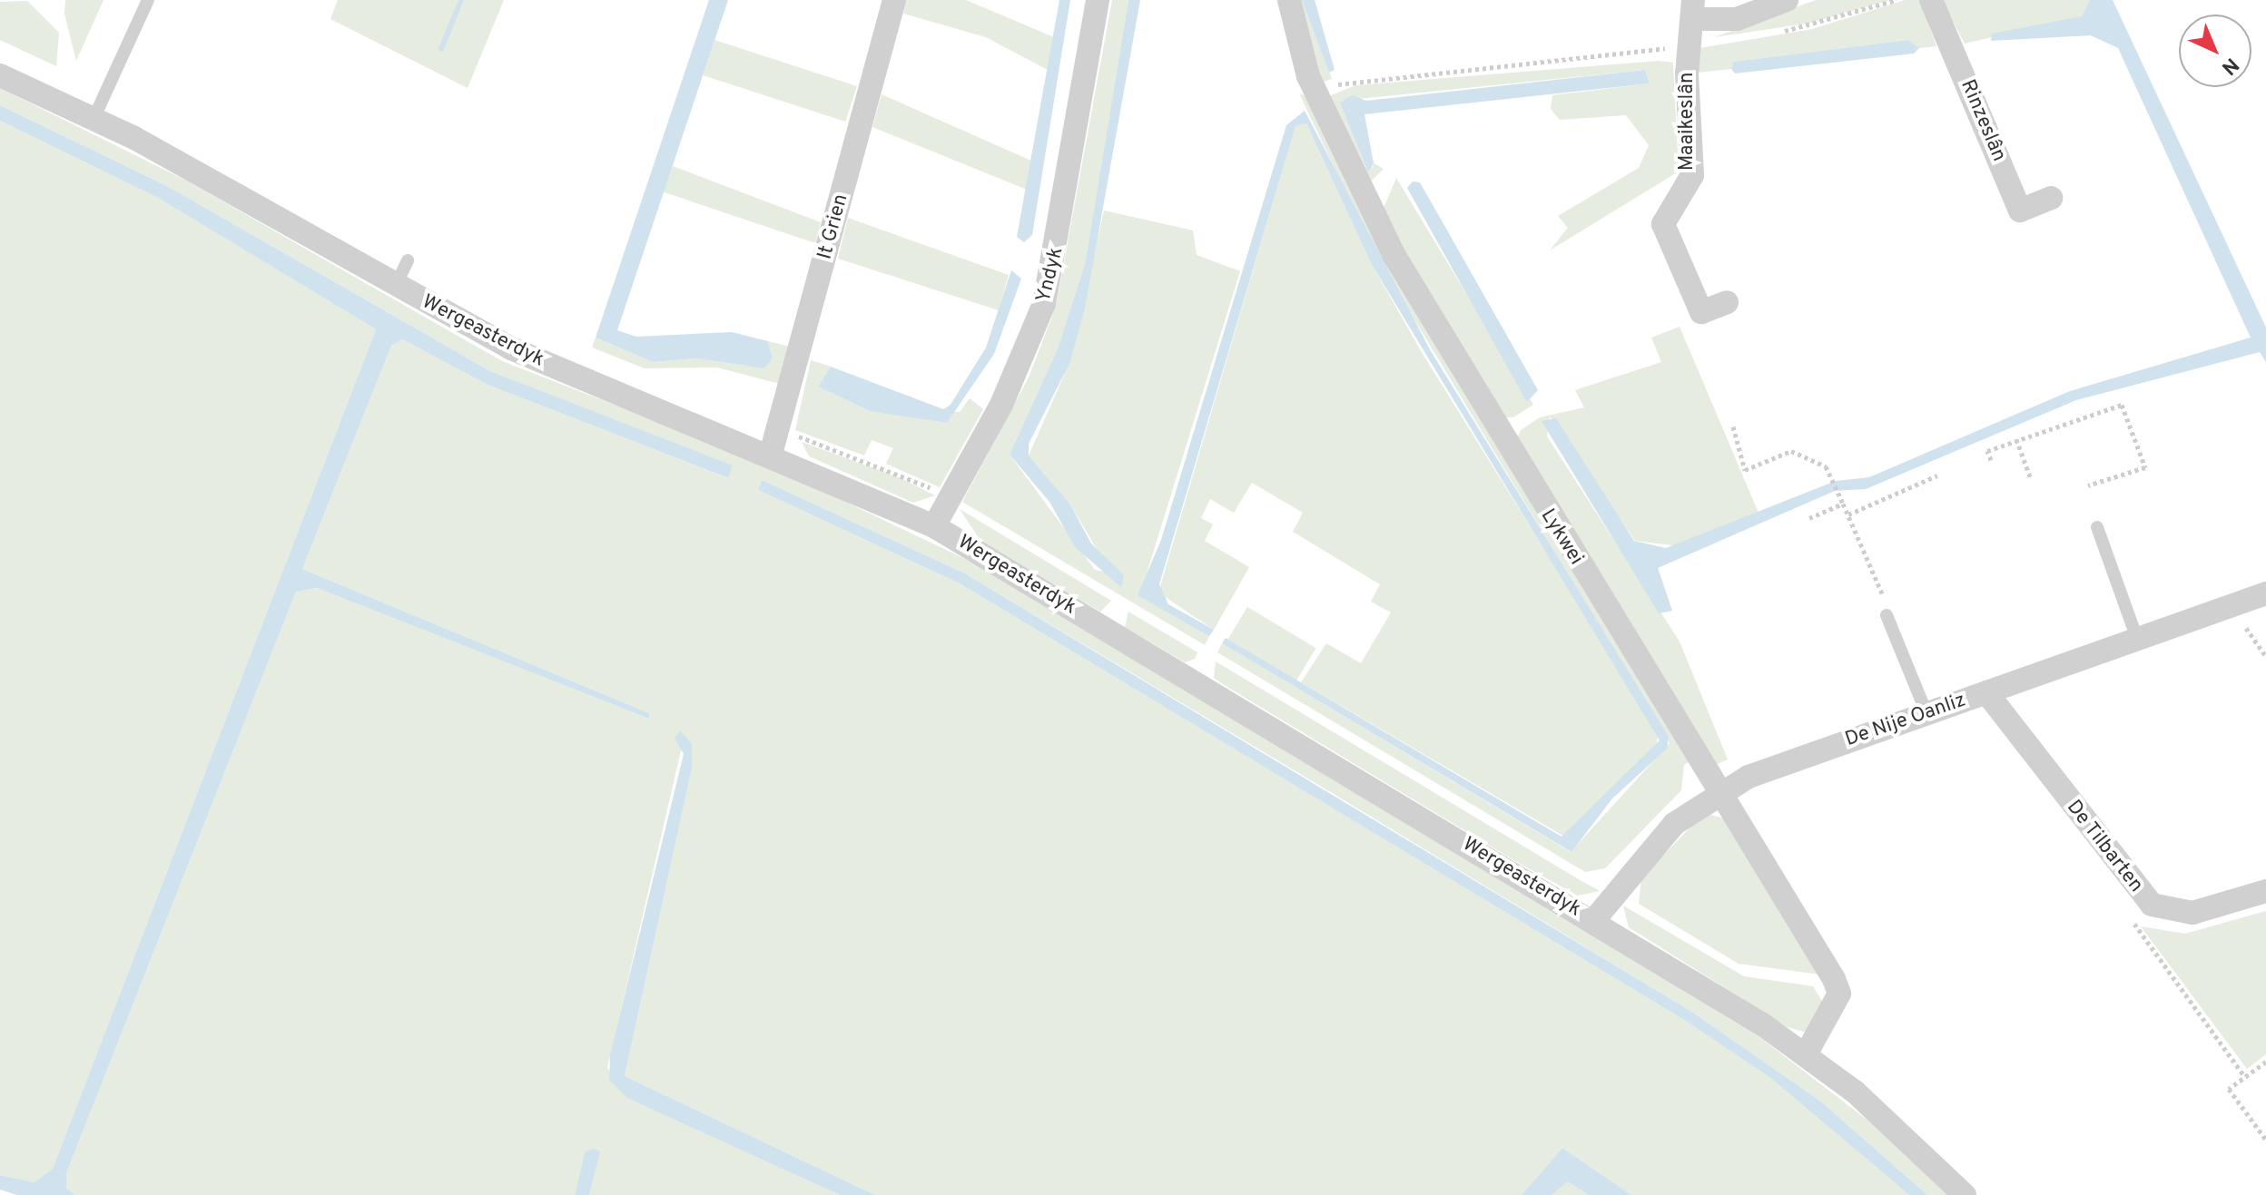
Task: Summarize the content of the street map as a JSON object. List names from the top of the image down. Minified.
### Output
{"streets":{"street":["Rinzeslân","Maaikeslân","It Grien","Yndyk","Wergeasterdyk","Lykwei","De Nije Oanliz","De Tilbarten"]},"crossings":[["It Grien","Wergeasterdyk"],["Yndyk","Wergeasterdyk"],["Wergeasterdyk","Lykwei"],["Wergeasterdyk","De Nije Oanliz"],["Lykwei","De Nije Oanliz"],["De Nije Oanliz","De Tilbarten"]],"north":"bottom right"}
